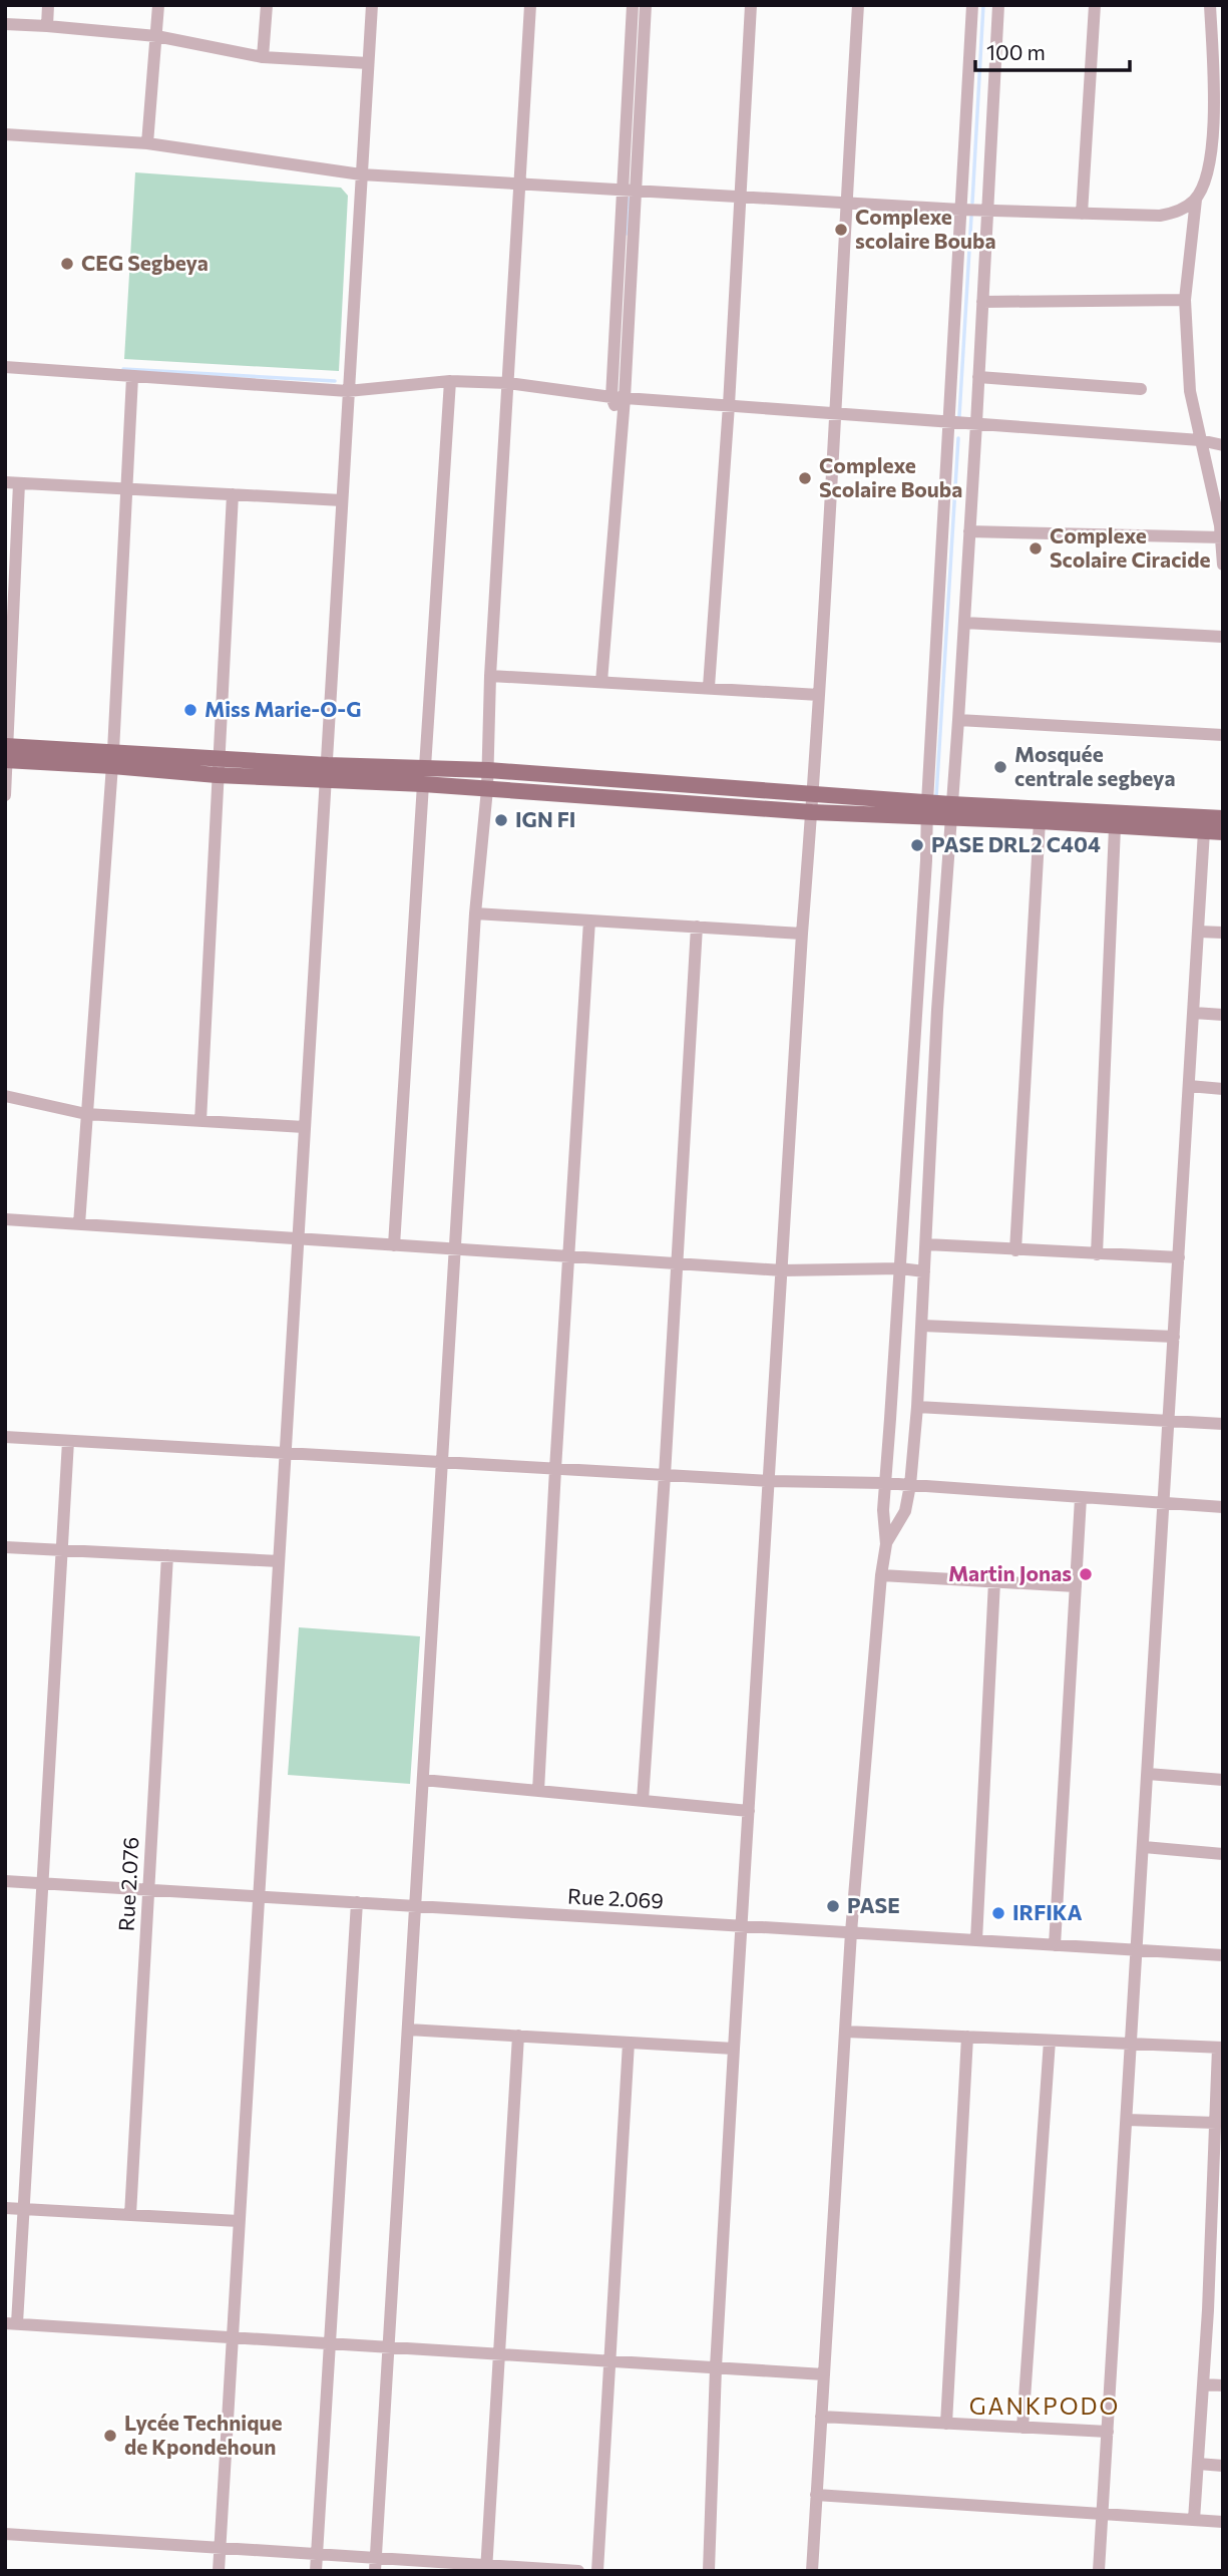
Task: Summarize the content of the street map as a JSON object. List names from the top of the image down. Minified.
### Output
{"streets":{"street":["Rue 2.076","Rue 2.069"]},"crossings":[["Rue 2.076","Rue 2.069"]],"districts":["GANKPODO"],"places":["Complexe scolaire Bouba","CEG Segbeya","Complexe Scolaire Bouba","Complexe Scolaire Ciracide","Miss Marie-O-G","Mosquée centrale segbeya","IGN FI","PASE DRL2 C404","Martin Jonas","PASE","IRFIKA","Lycée Technique de Kpondehoun"],"scale_bar":"100 m"}
